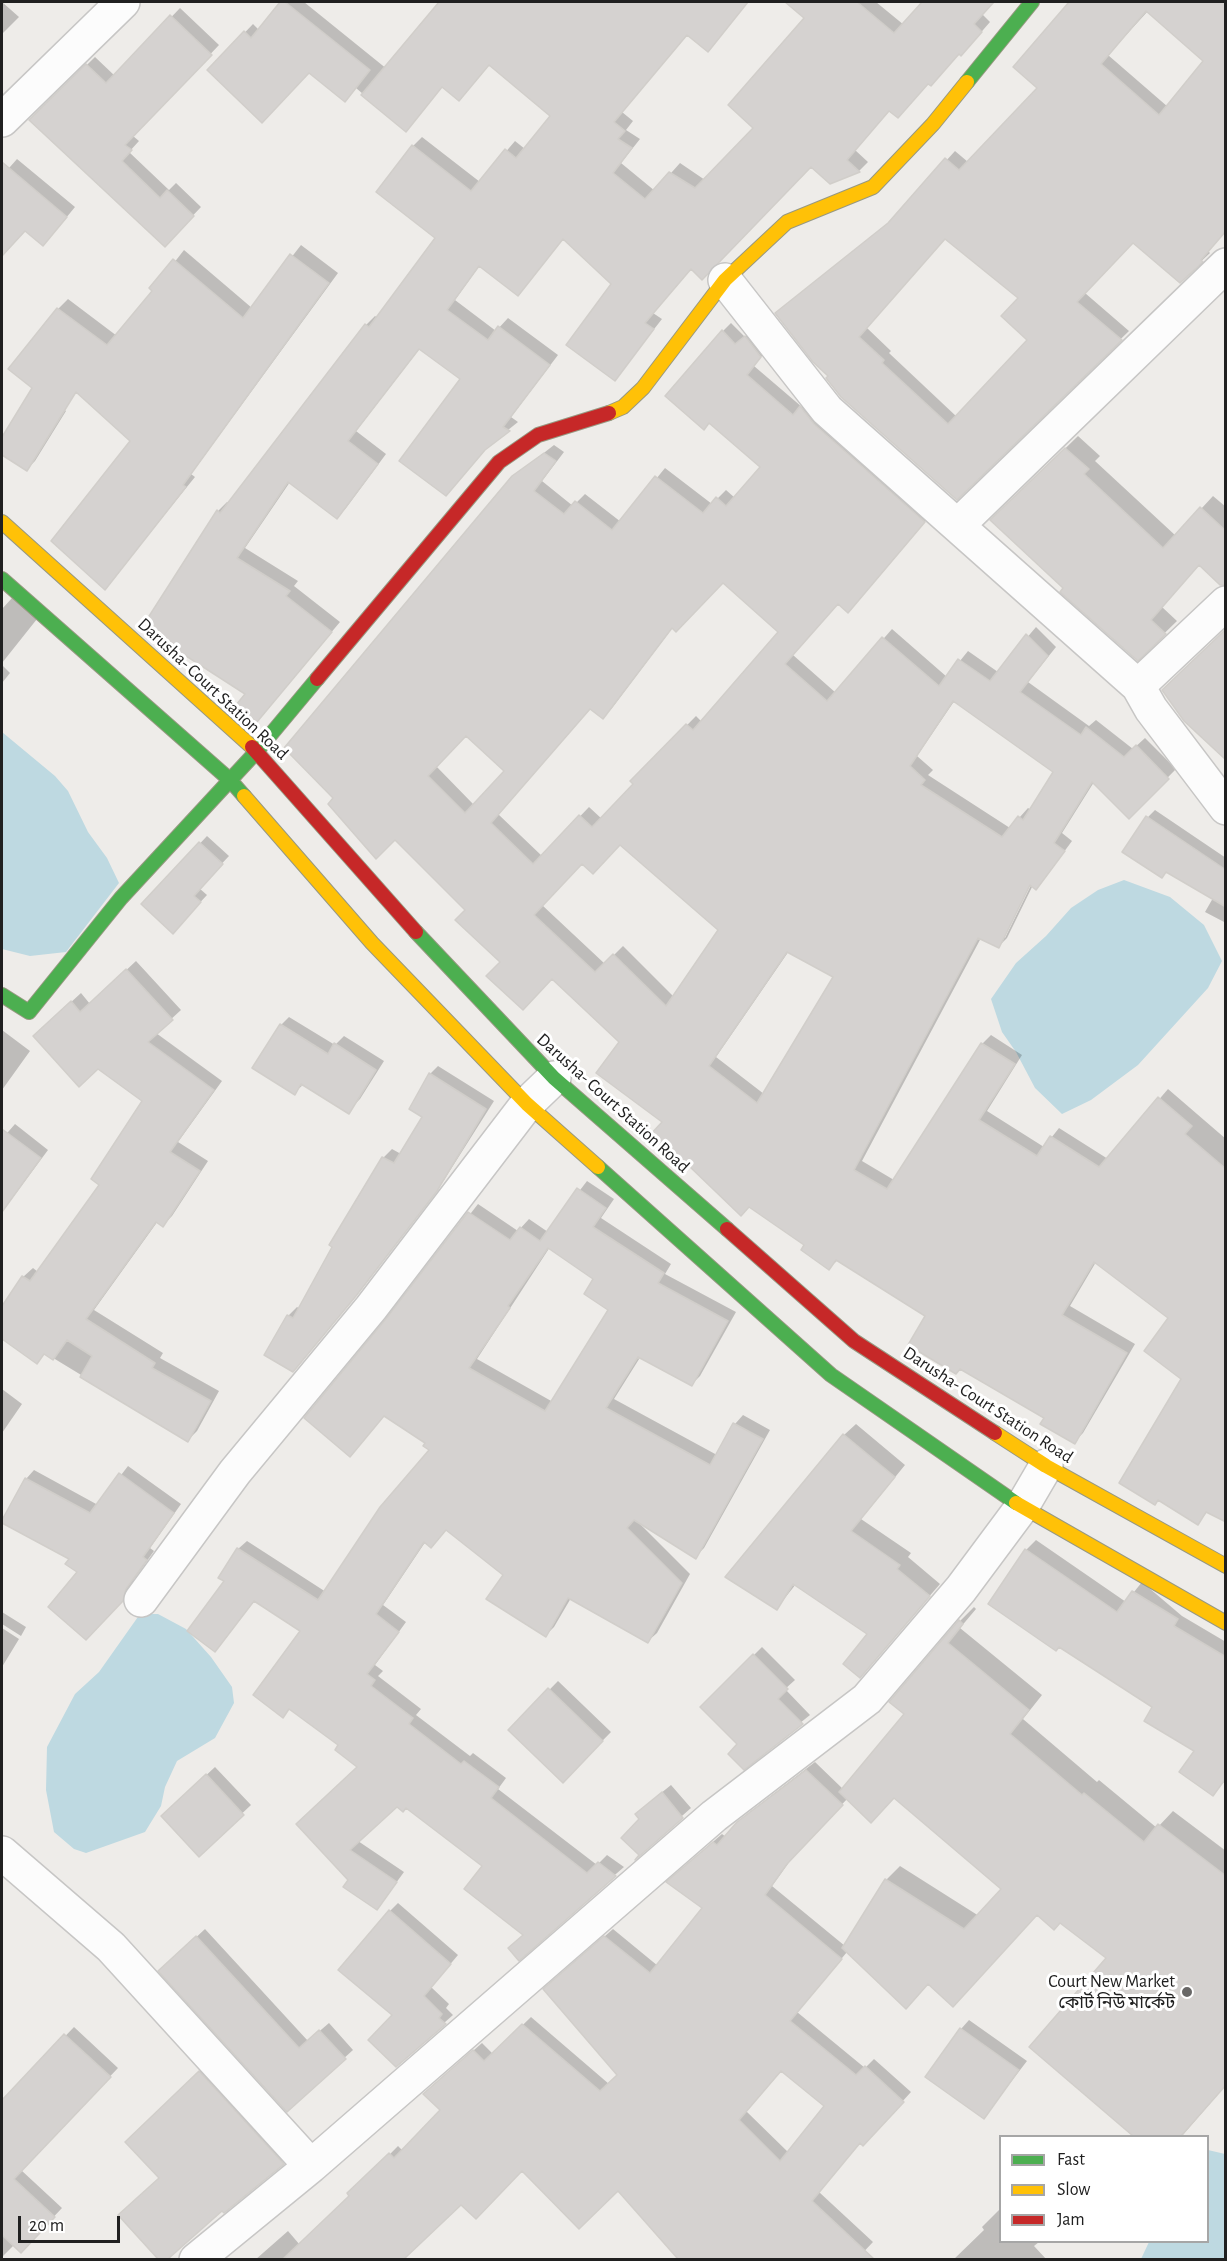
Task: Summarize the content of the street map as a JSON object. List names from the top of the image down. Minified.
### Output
{"streets":{"street":["Darusha- Court Station Road"]},"places":["Court New Market কোর্ট নিউ মার্কেট"],"legend":["Fast","Slow","Jam"],"scale_bar":"20 m"}
